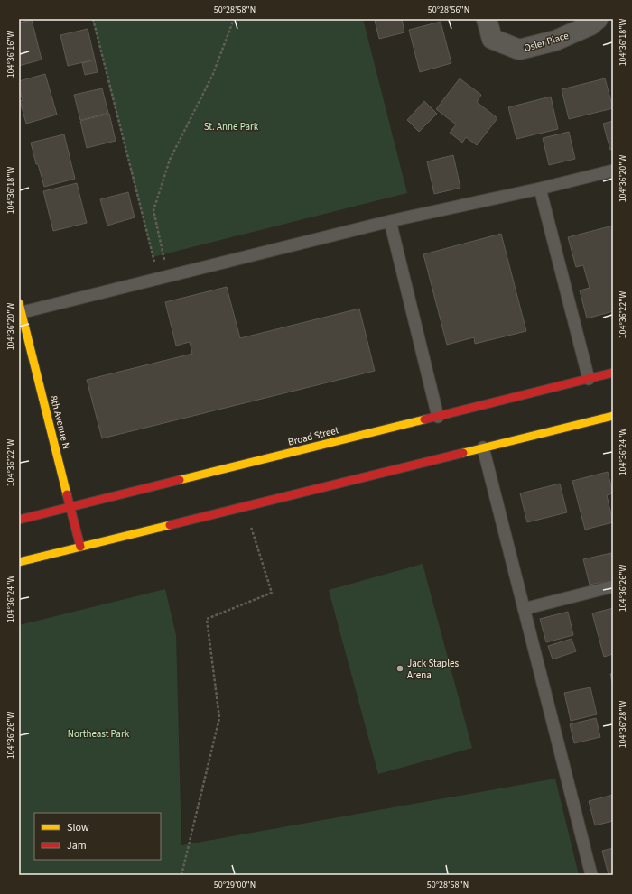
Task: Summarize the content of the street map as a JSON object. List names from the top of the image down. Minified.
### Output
{"streets":{"main road":["8th Avenue N","Broad Street"],"street":["Osler Place"]},"crossings":[["8th Avenue N","Broad Street"]],"parks":["St. Anne Park","Northeast Park"],"places":["Jack Staples Arena"],"legend":["Slow","Jam"],"coordinates":["50°28'58\"N","50°28'56\"N","104°36'18\"W","104°36'16\"W","104°36'20\"W","104°36'22\"W","104°36'24\"W","104°36'26\"W","104°36'28\"W","50°29'00\"N"]}
